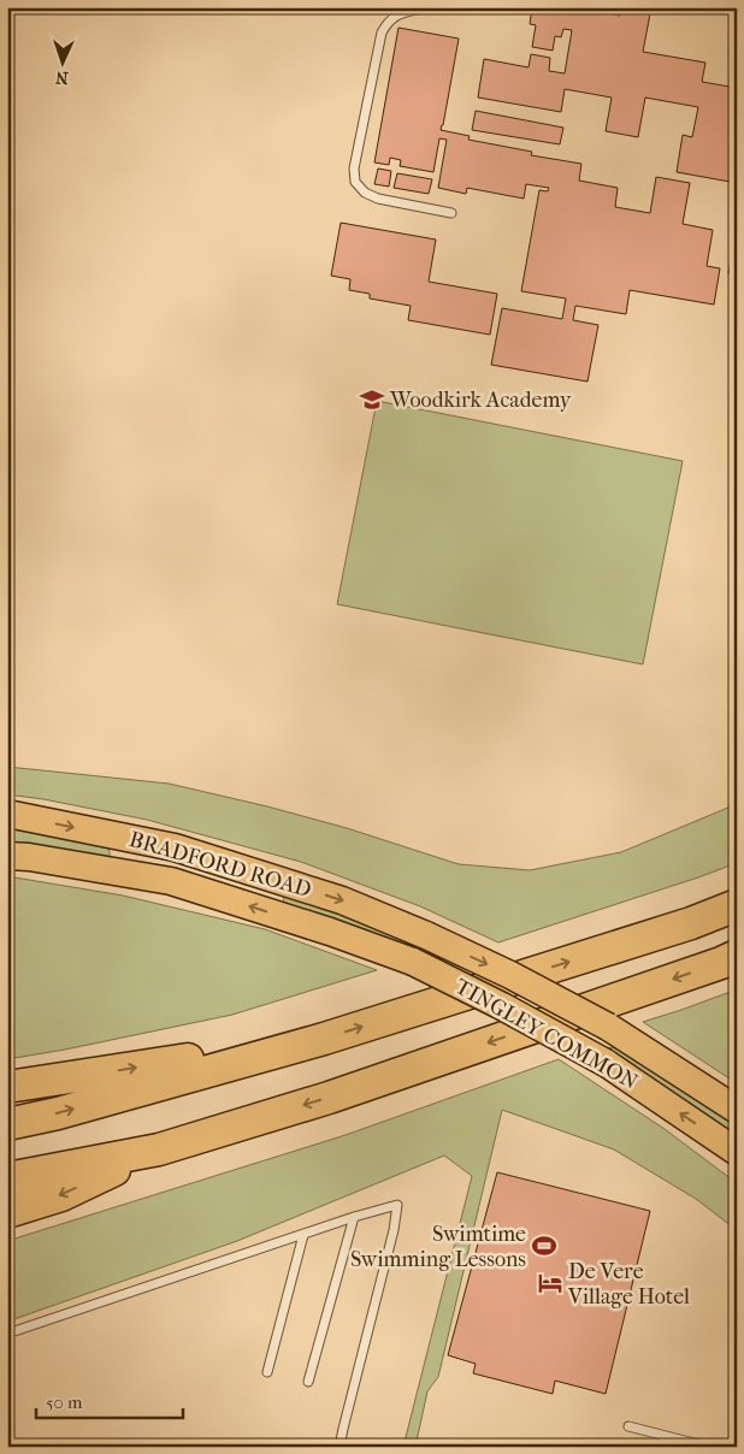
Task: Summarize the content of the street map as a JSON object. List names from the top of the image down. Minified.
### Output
{"streets":{"main road":["BRADFORD ROAD","TINGLEY COMMON"]},"crossings":[["BRADFORD ROAD","TINGLEY COMMON"]],"places":{"school or university":["Woodkirk Academy"],"sports":["Swimtime Swimming Lessons"],"hotel":["De Vere Village Hotel"]},"scale_bar":"50 m","north":"bottom"}
